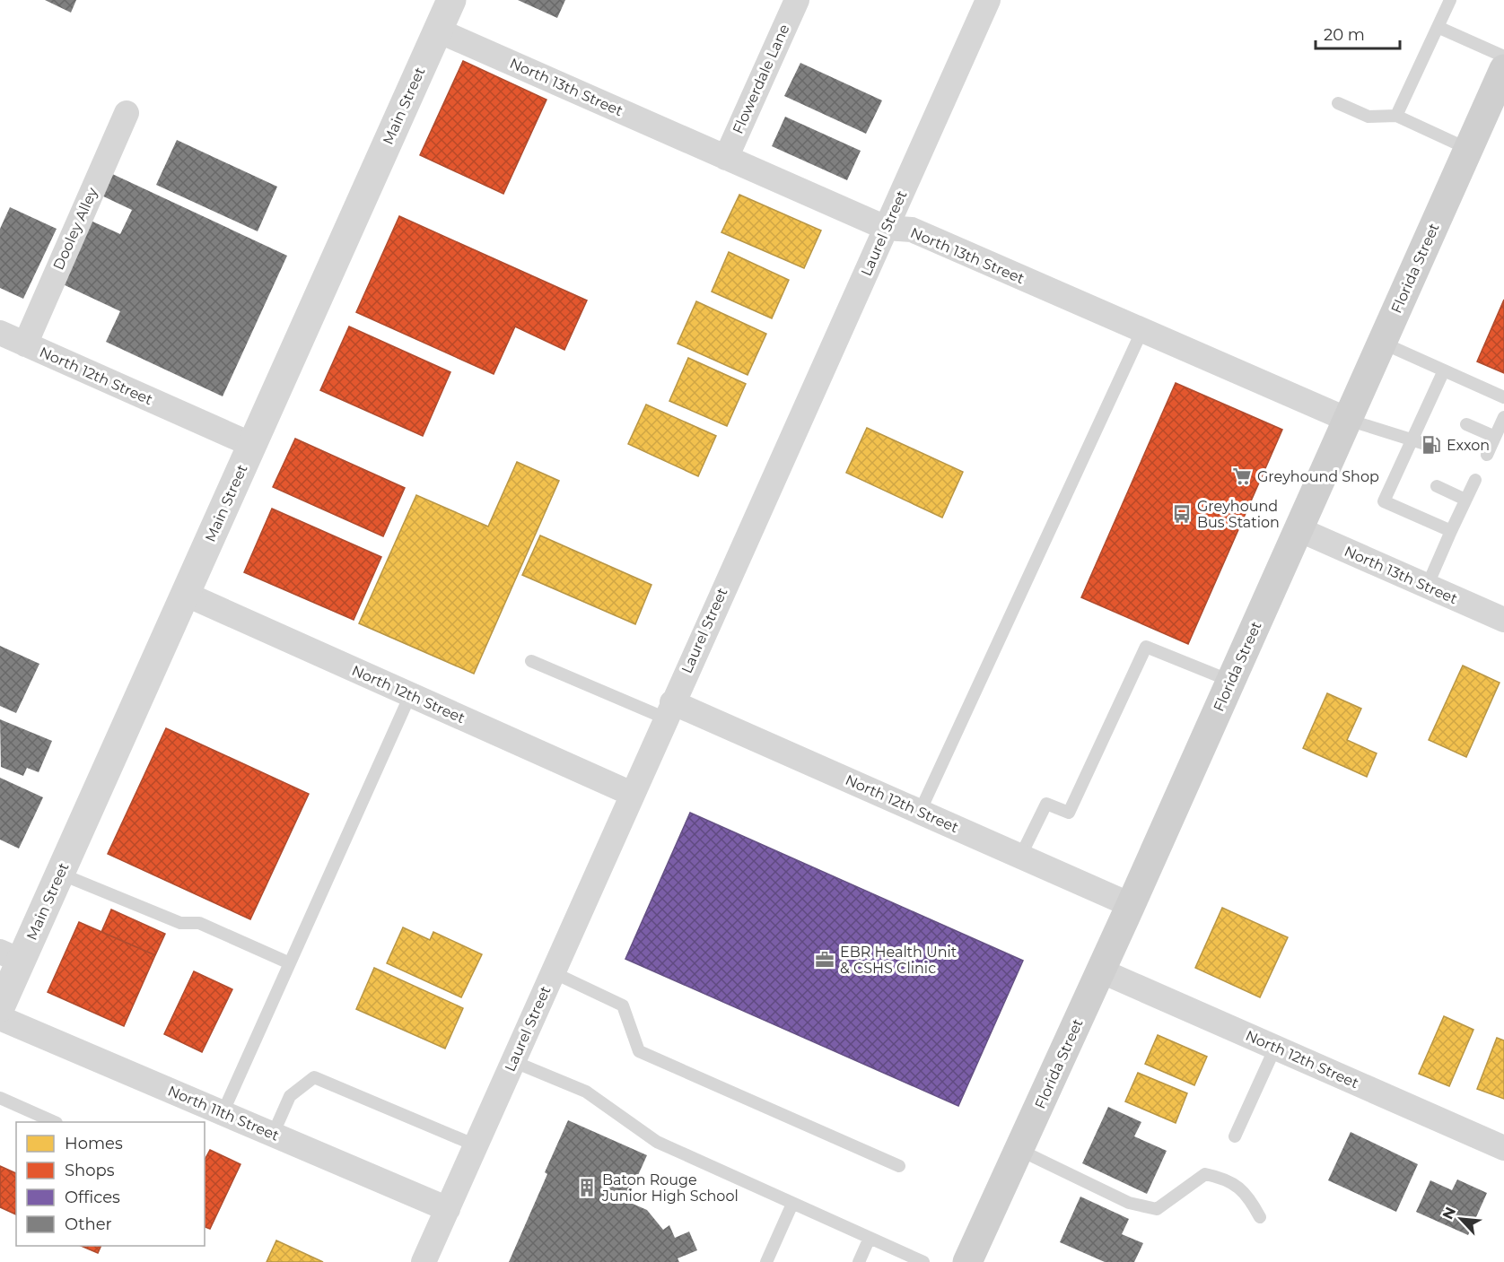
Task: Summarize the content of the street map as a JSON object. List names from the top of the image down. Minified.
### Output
{"streets":{"main road":["Florida Street"],"street":["Flowerdale Lane","North 13th Street","Main Street","Dooley Alley","Laurel Street","North 12th Street","North 11th Street"]},"crossings":[["Flowerdale Lane","North 13th Street"],["North 13th Street","Main Street"],["North 13th Street","Laurel Street"],["North 13th Street","Florida Street"],["Main Street","North 12th Street"],["Dooley Alley","North 12th Street"],["Laurel Street","North 12th Street"],["Laurel Street","North 11th Street"],["Florida Street","North 12th Street"]],"places":{"fuel station":["Exxon"],"supermarket":["Greyhound Shop"],"bus stop":["Greyhound Bus Station"],"office":["EBR Health Unit & CSHS Clinic"],"building":["Baton Rouge Junior High School"]},"legend":["Homes","Shops","Offices","Other"],"scale_bar":"20 m","north":"top left"}
